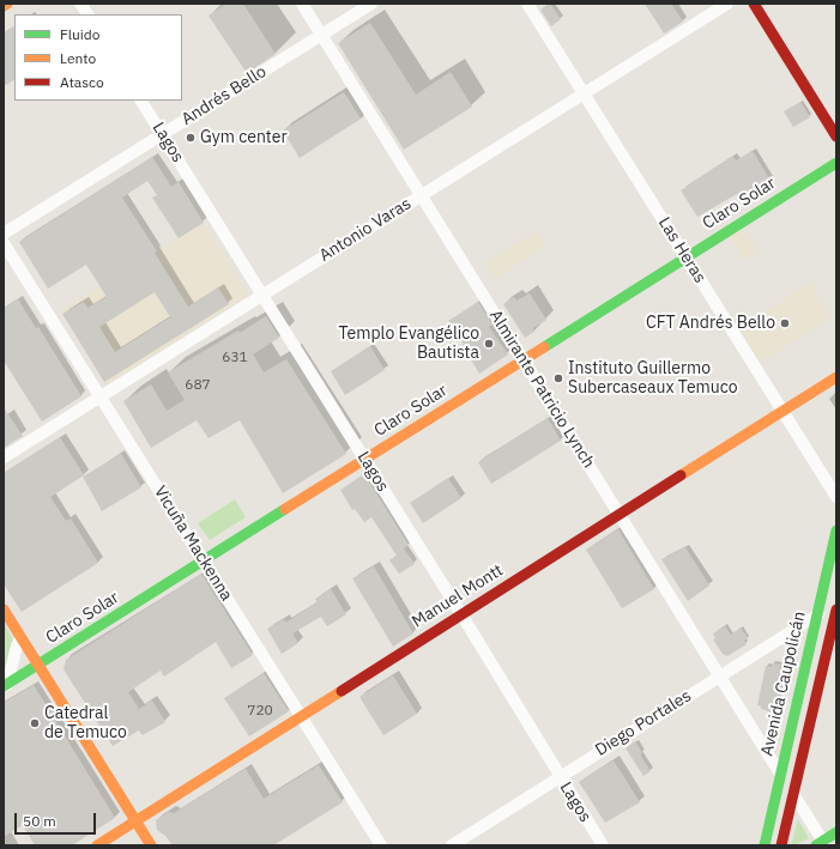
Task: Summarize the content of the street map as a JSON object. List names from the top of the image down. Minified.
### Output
{"streets":{"street":["Andrés Bello","Lagos","Claro Solar","Antonio Varas","Las Heras","Almirante Patricio Lynch","Vicuña Mackenna","Manuel Montt","Avenida Caupolicán","Diego Portales"]},"crossings":[["Andrés Bello","Lagos"],["Andrés Bello","Almirante Patricio Lynch"],["Lagos","Claro Solar"],["Lagos","Antonio Varas"],["Lagos","Manuel Montt"],["Lagos","Diego Portales"],["Claro Solar","Las Heras"],["Claro Solar","Almirante Patricio Lynch"],["Claro Solar","Vicuña Mackenna"],["Antonio Varas","Las Heras"],["Antonio Varas","Almirante Patricio Lynch"],["Antonio Varas","Vicuña Mackenna"],["Las Heras","Manuel Montt"],["Almirante Patricio Lynch","Manuel Montt"],["Almirante Patricio Lynch","Avenida Caupolicán"],["Almirante Patricio Lynch","Diego Portales"],["Vicuña Mackenna","Manuel Montt"],["Avenida Caupolicán","Diego Portales"]],"places":["Gym center","CFT Andrés Bello","Templo Evangélico Bautista","Instituto Guillermo Subercaseaux Temuco","Catedral de Temuco"],"house_numbers":["631","687","720"],"legend":["Fluido","Lento","Atasco"],"scale_bar":"50 m"}
